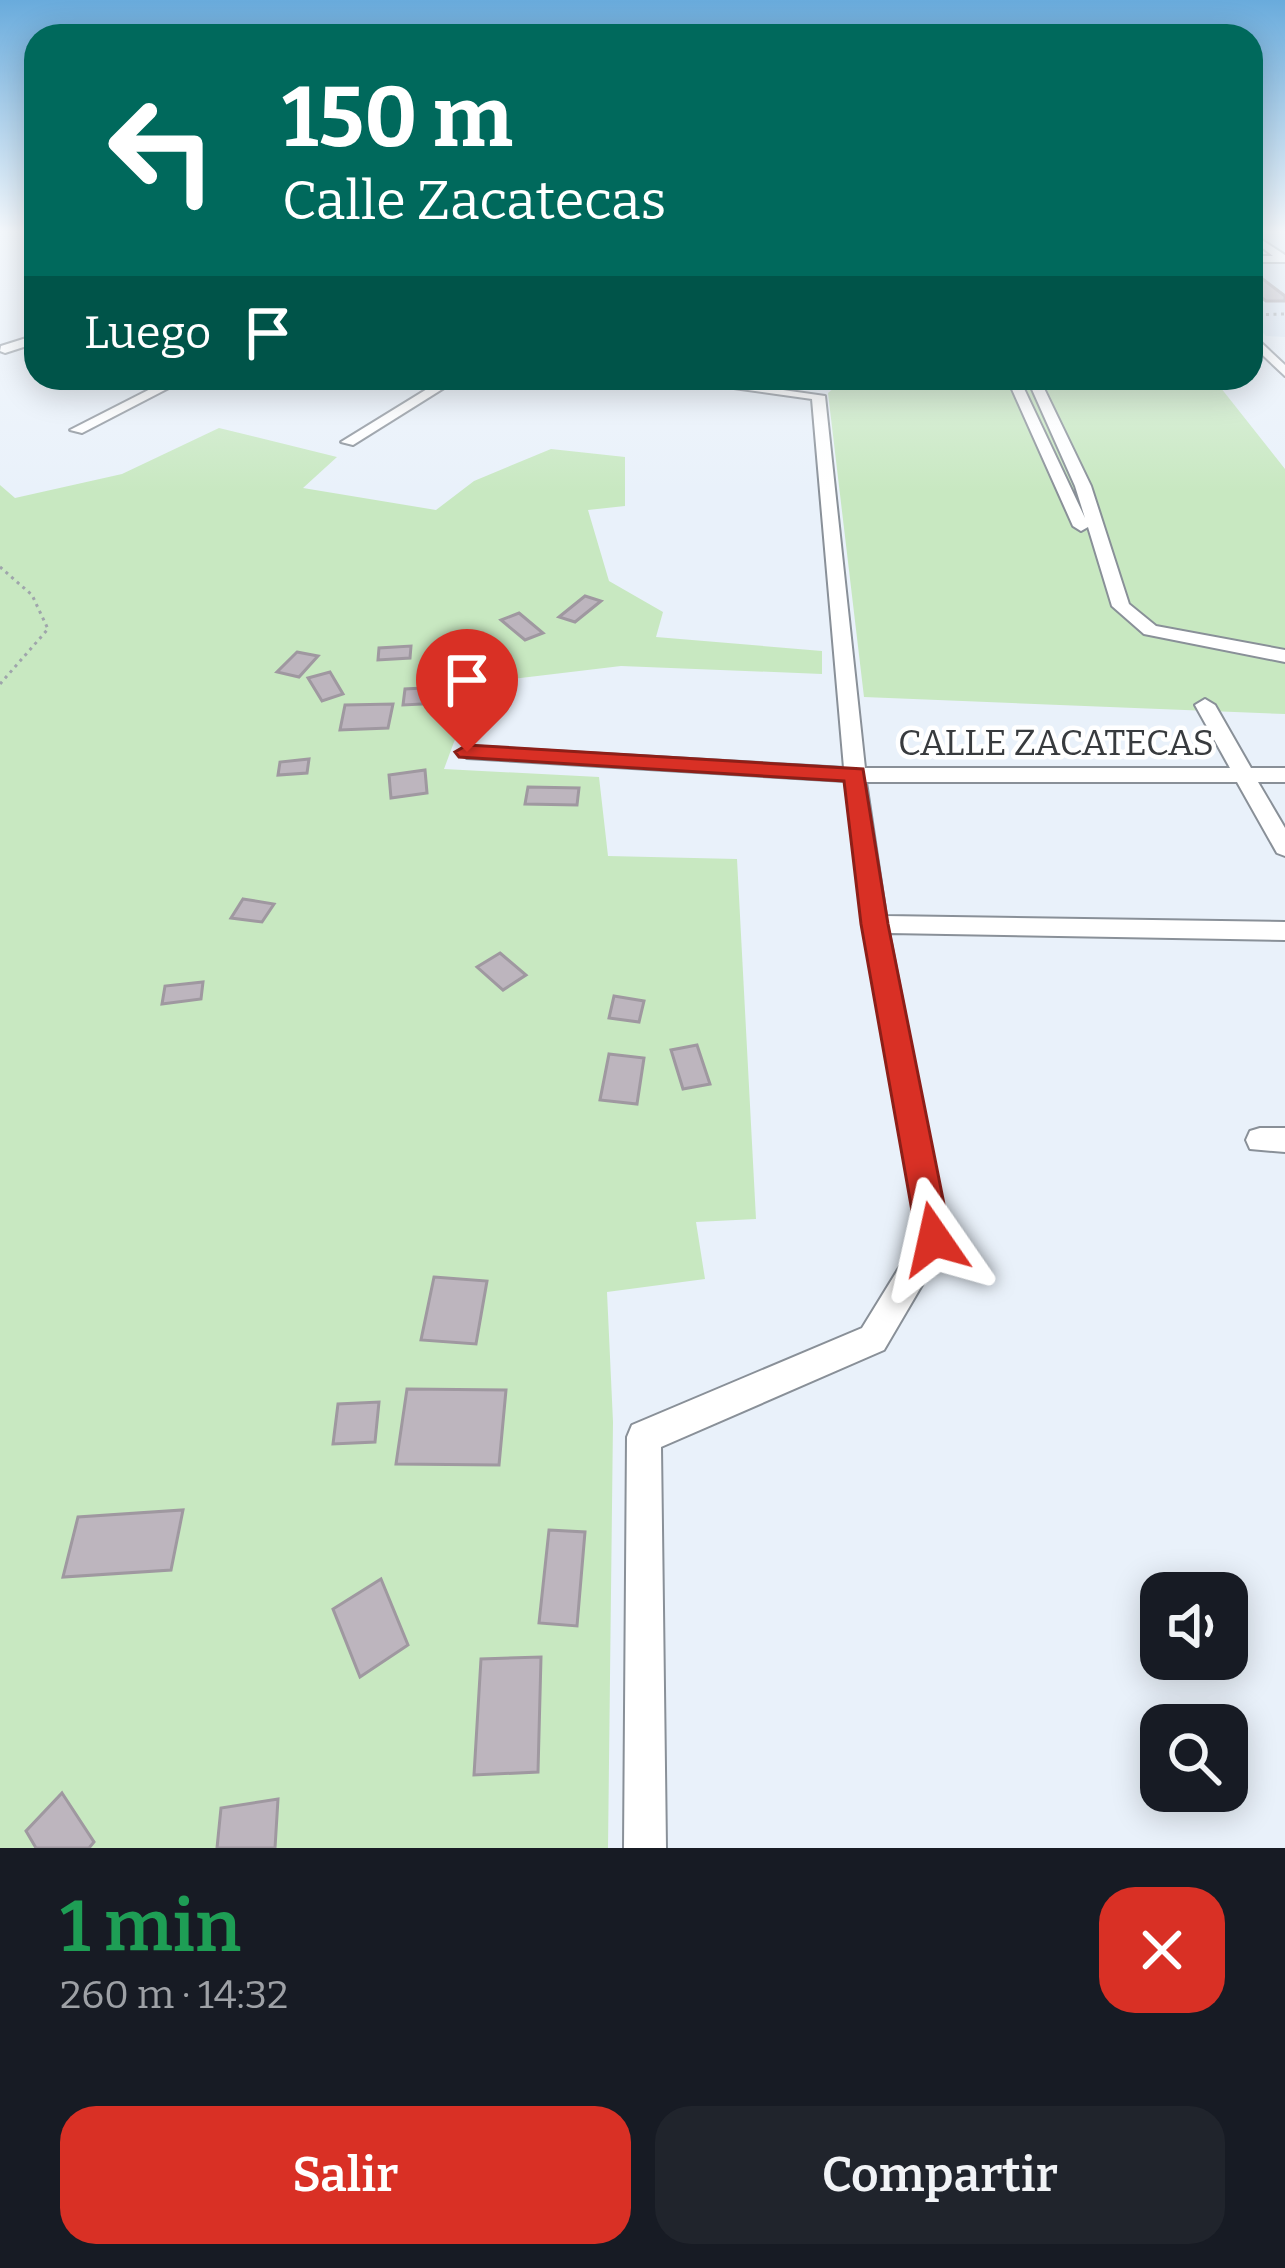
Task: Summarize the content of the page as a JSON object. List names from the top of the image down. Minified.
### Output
{"streets":{"street":["CALLE ZACATECAS"]},"page":{"turn":["150 m","Calle Zacatecas"],"then":"Luego","heading":["1 min","260 m · 14:32"],"buttons":["Salir","Compartir"]}}
